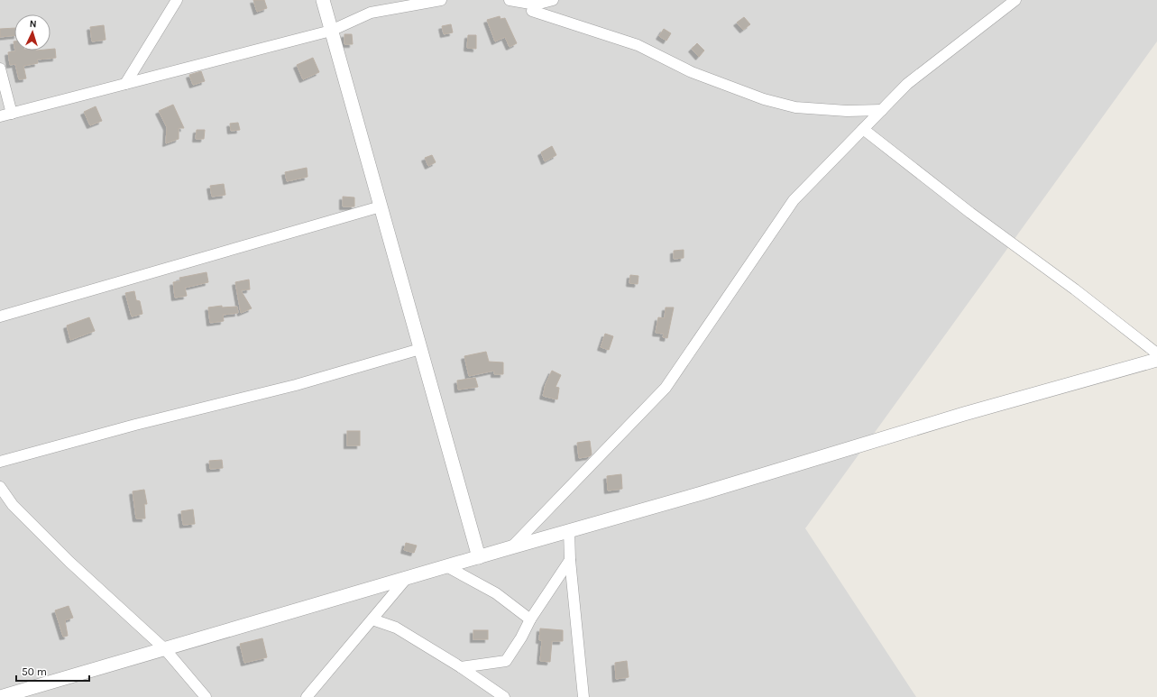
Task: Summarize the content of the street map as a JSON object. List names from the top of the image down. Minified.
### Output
{"scale_bar":"50 m","north":"top"}
